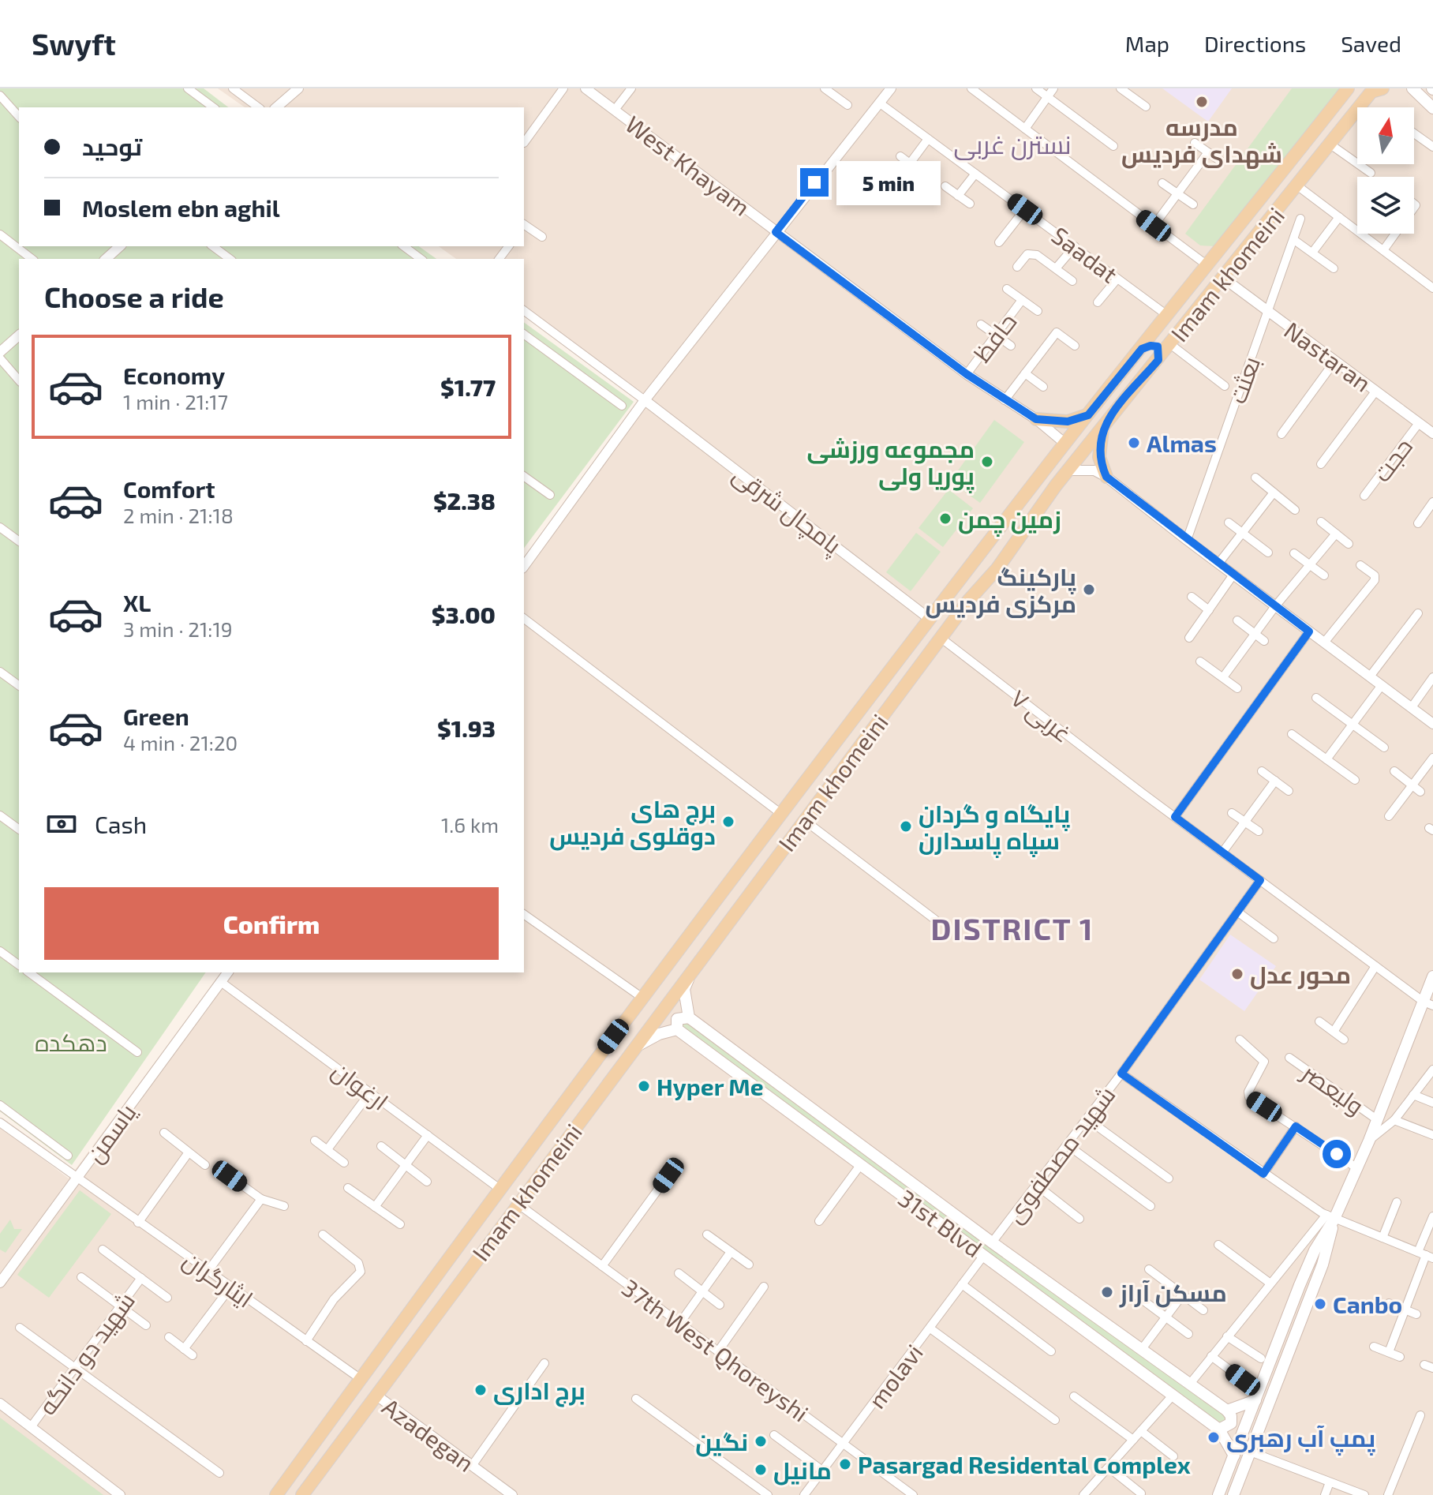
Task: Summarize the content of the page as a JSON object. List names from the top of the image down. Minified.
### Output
{"streets":{"main road":["Imam khomeini","31st Blvd"],"street":["West Khayam","Saadat","حافظ","Nastaran","بعثت","حجت","پامچال شرقی","۷ غربی","ارغوان","ولیعصر","یاسمن","شهید مصطفوی","ایثارگران","37th West Qhoreyshi","شهید دو دانگه","molavi","Azadegan"]},"crossings":[["West Khayam","Imam khomeini"],["West Khayam","حافظ"],["Saadat","Imam khomeini"],["Imam khomeini","Nastaran"],["Imam khomeini","پامچال شرقی"],["Imam khomeini","۷ غربی"],["Imam khomeini","ارغوان"],["Imam khomeini","ایثارگران"],["Imam khomeini","37th West Qhoreyshi"],["Imam khomeini","Azadegan"],["Nastaran","بعثت"],["Nastaran","حجت"],["۷ غربی","شهید مصطفوی"],["ارغوان","یاسمن"],["یاسمن","ایثارگران"],["شهید مصطفوی","31st Blvd"],["31st Blvd","molavi"],["37th West Qhoreyshi","molavi"]],"districts":["نسترن غربی","DISTRICT 1"],"parks":["دهکده"],"places":["مدرسه شهدای فردیس","Almas","مجموعه ورزشی پوریا ولی","زمین چمن","پارکینگ مرکزی فردیس","برج های دوقلوی فردیس","پایگاه و گردان سپاه پاسدارن","محور عدل","Hyper Me","مسکن آراز","Canbo","برج اداری","پمپ آب رهبری","نگین","Pasargad Residental Complex","مانیل"],"north":"top","page":{"header":"Swyft","nav":["Map","Directions","Saved"],"banner":["توحید","Moslem ebn aghil"],"bubble":"5 min","heading":"Choose a ride","list":[{"name":"Economy","note":"1 min · 21:17","value":"$1.77"},{"name":"Comfort","note":"2 min · 21:18","value":"$2.38"},{"name":"XL","note":"3 min · 21:19","value":"$3.00"},{"name":"Green","note":"4 min · 21:20","value":"$1.93"}],"pay":["Cash","1.6 km"],"buttons":"Confirm"}}
